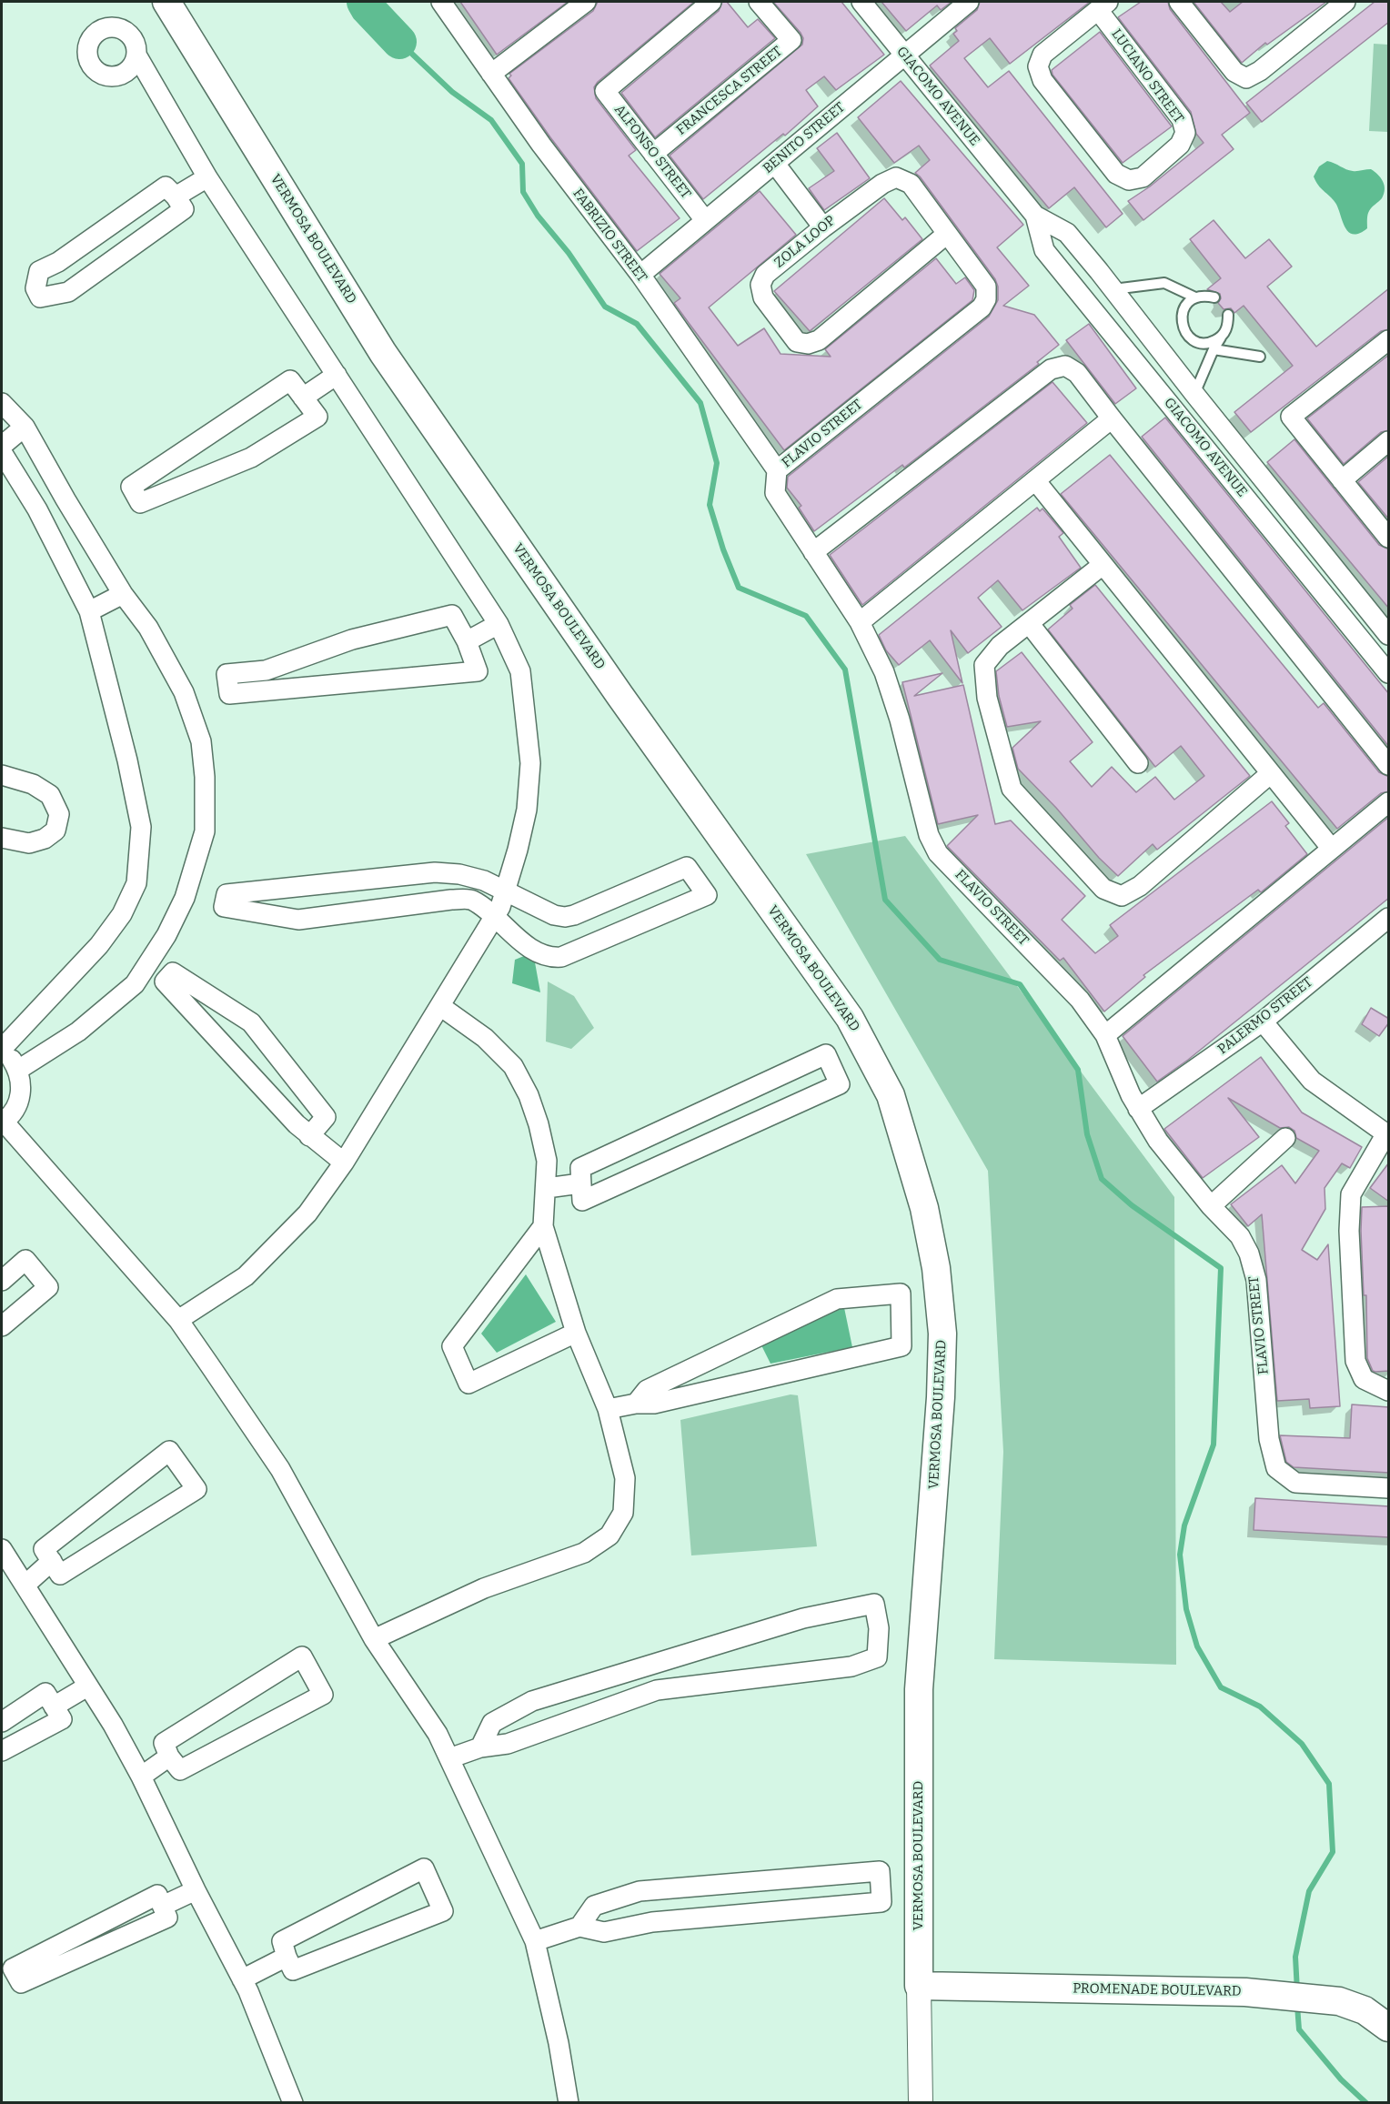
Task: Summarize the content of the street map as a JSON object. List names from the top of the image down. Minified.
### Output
{"streets":{"main road":["VERMOSA BOULEVARD","PROMENADE BOULEVARD"],"street":["LUCIANO STREET","FRANCESCA STREET","GIACOMO AVENUE","BENITO STREET","ALFONSO STREET","FABRIZIO STREET","ZOLA LOOP","FLAVIO STREET","PALERMO STREET"]},"crossings":[["FRANCESCA STREET","ALFONSO STREET"],["GIACOMO AVENUE","BENITO STREET"],["BENITO STREET","ALFONSO STREET"],["BENITO STREET","FABRIZIO STREET"],["FABRIZIO STREET","FLAVIO STREET"],["VERMOSA BOULEVARD","PROMENADE BOULEVARD"],["ZOLA LOOP","FLAVIO STREET"],["FLAVIO STREET","PALERMO STREET"]]}
